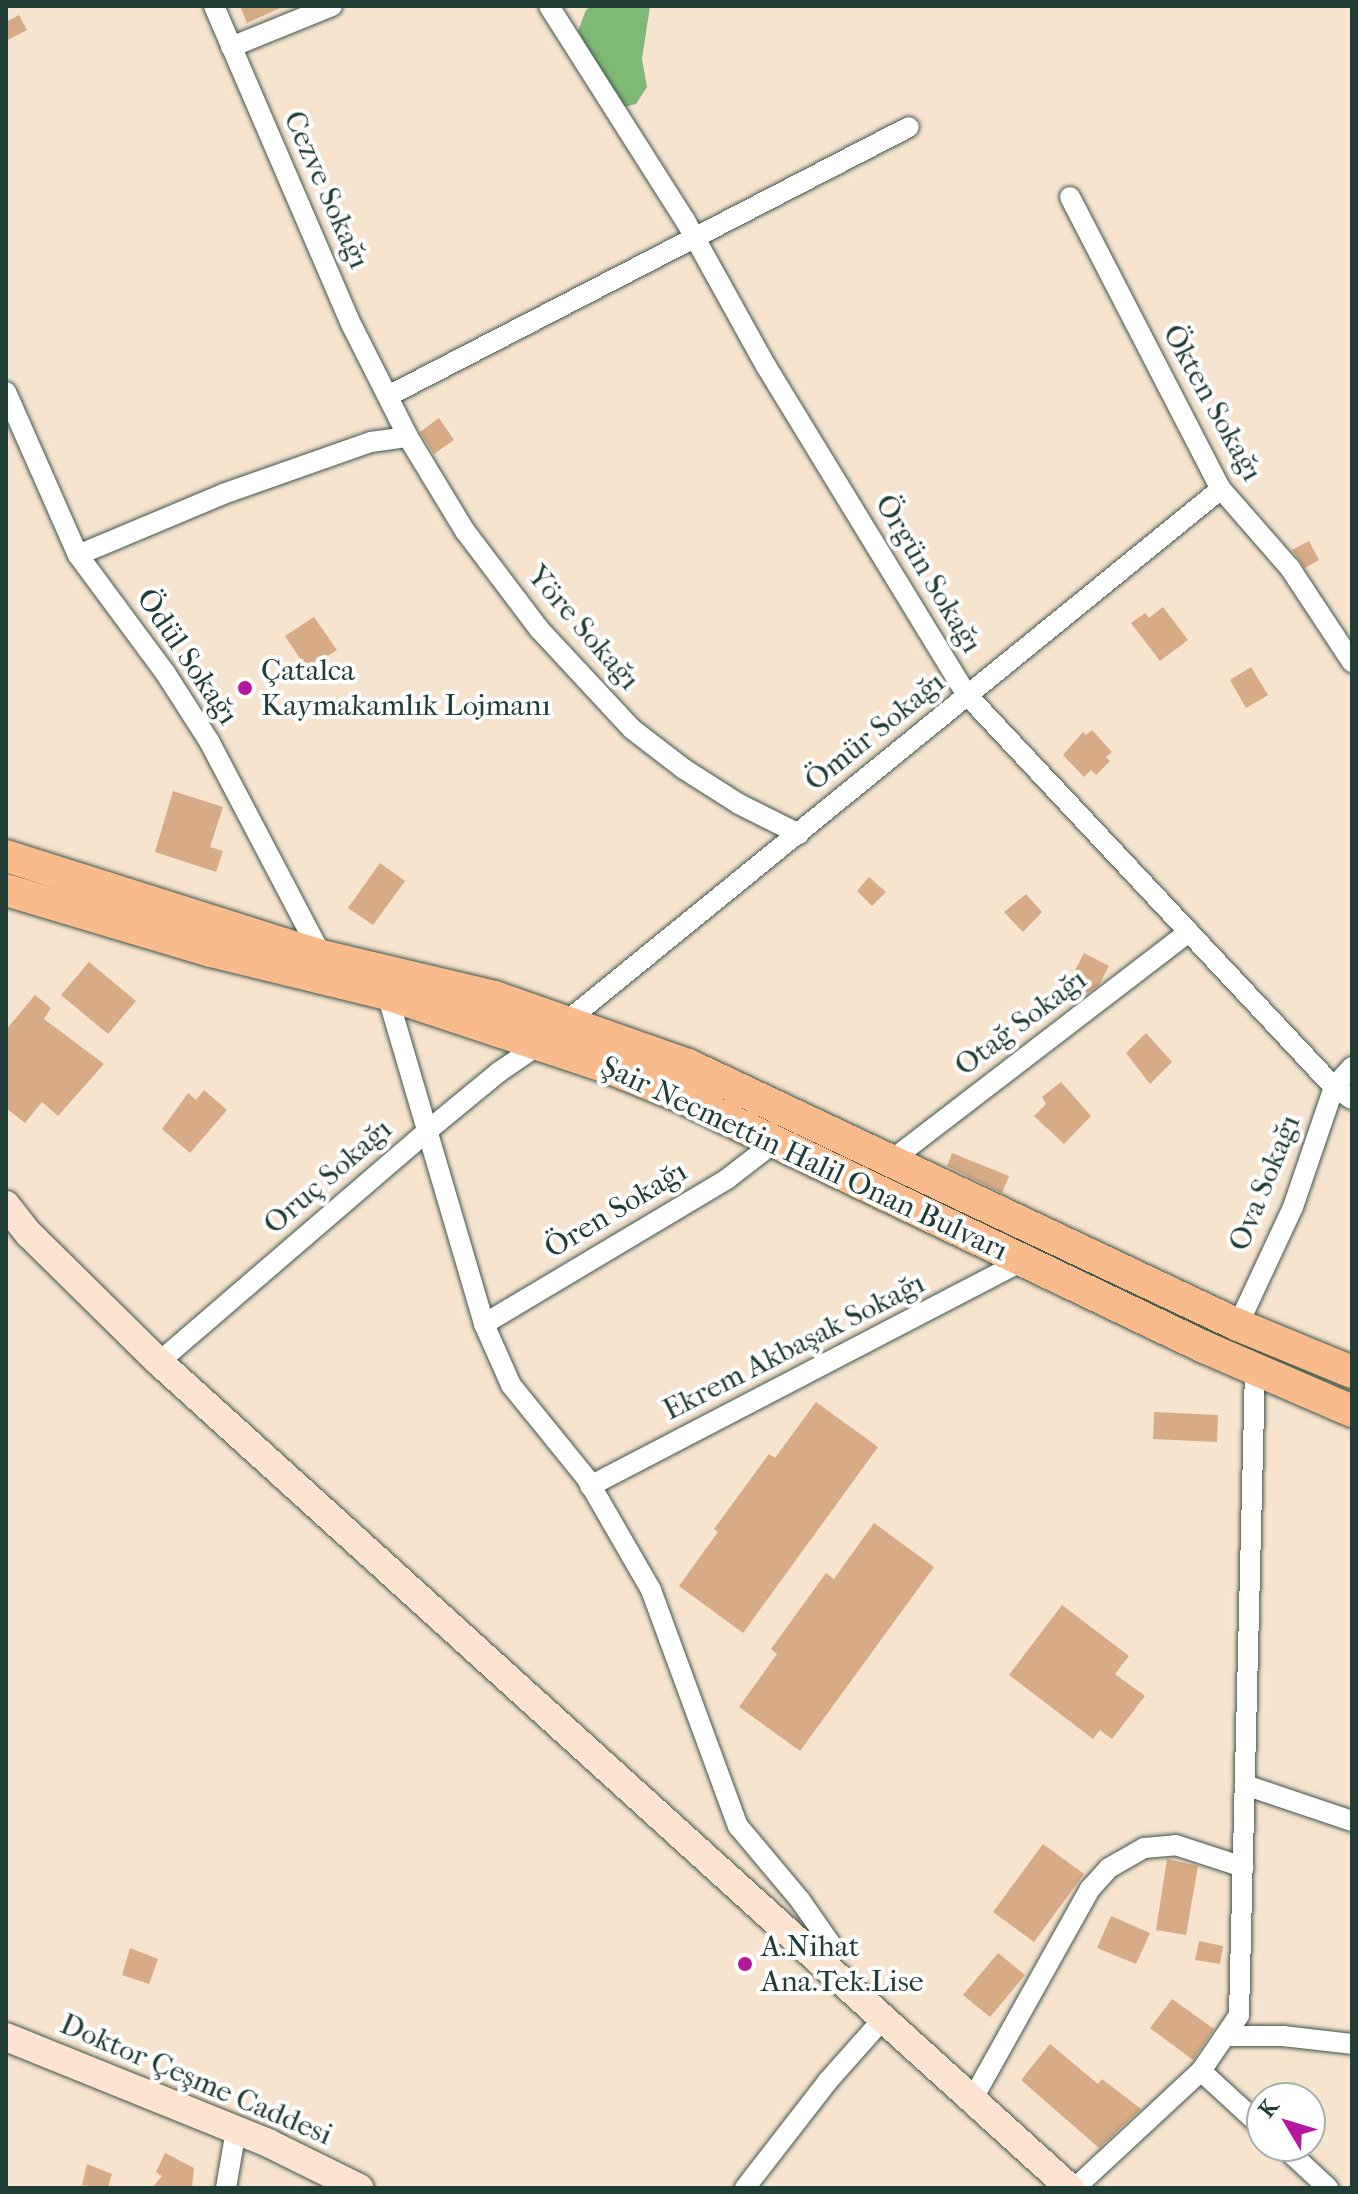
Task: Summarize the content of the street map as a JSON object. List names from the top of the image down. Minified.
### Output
{"streets":{"main road":["Şair Necmettin Halil Onan Bulvarı","Doktor Çeşme Caddesi"],"street":["Cezve Sokağı","Ökten Sokağı","Örgün Sokağı","Yöre Sokağı","Ödül Sokağı","Ömür Sokağı","Otağ Sokağı","Oruç Sokağı","Ova Sokağı","Ören Sokağı","Ekrem Akbaşak Sokağı"]},"crossings":[["Cezve Sokağı","Yöre Sokağı"],["Ökten Sokağı","Ömür Sokağı"],["Örgün Sokağı","Ömür Sokağı"],["Örgün Sokağı","Otağ Sokağı"],["Örgün Sokağı","Ova Sokağı"],["Yöre Sokağı","Ömür Sokağı"],["Ödül Sokağı","Şair Necmettin Halil Onan Bulvarı"],["Ömür Sokağı","Şair Necmettin Halil Onan Bulvarı"],["Otağ Sokağı","Şair Necmettin Halil Onan Bulvarı"],["Şair Necmettin Halil Onan Bulvarı","Oruç Sokağı"],["Şair Necmettin Halil Onan Bulvarı","Ova Sokağı"],["Şair Necmettin Halil Onan Bulvarı","Ören Sokağı"],["Şair Necmettin Halil Onan Bulvarı","Ekrem Akbaşak Sokağı"]],"places":["Çatalca Kaymakamlık Lojmanı","A.Nihat Ana.Tek.Lise"],"north":"top left"}
